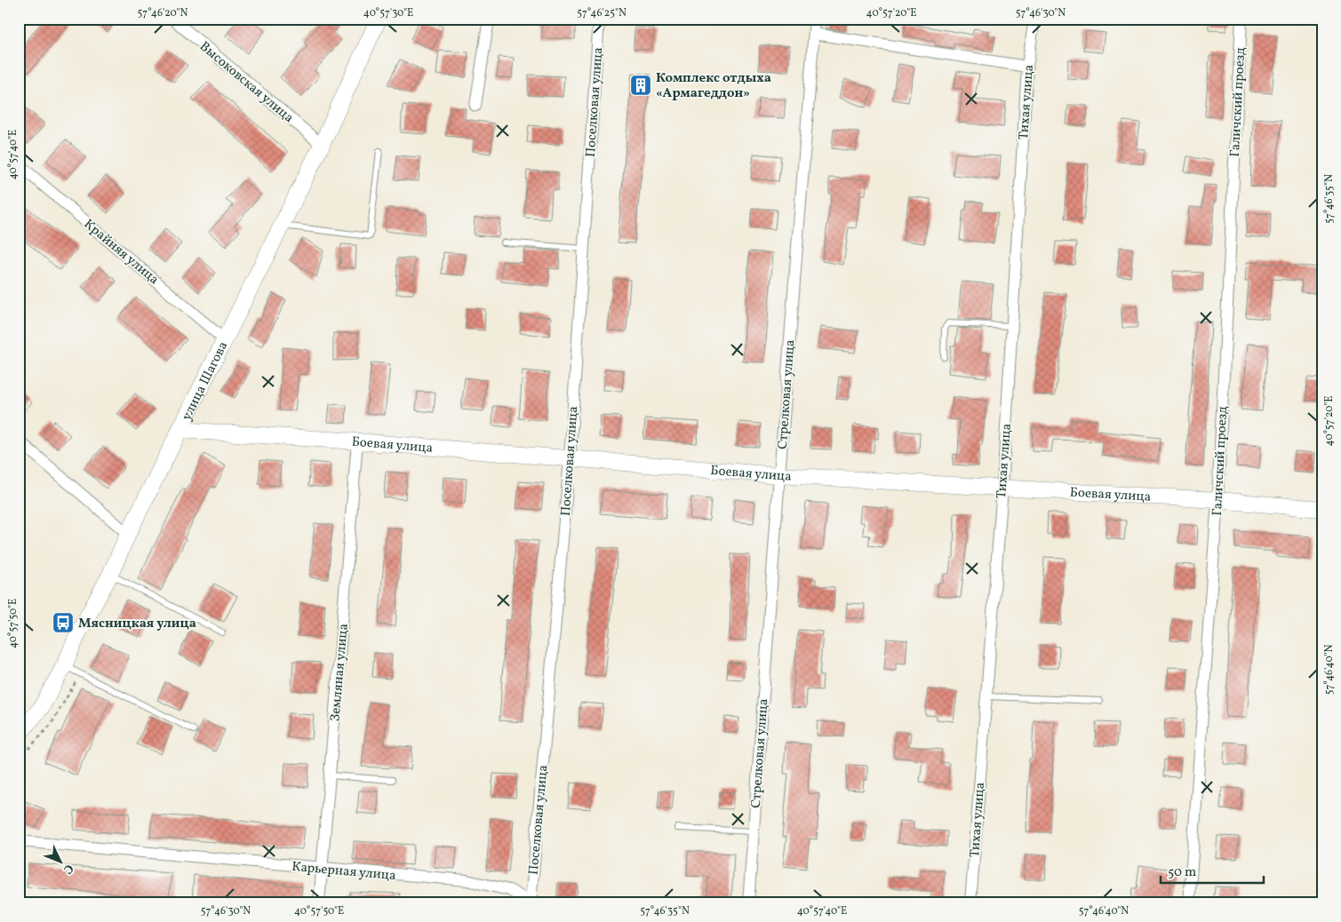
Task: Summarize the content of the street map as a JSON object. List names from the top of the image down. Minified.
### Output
{"streets":{"street":["Высоковская улица","Поселковая улица","Тихая улица","Галичский проезд","Крайняя улица","улица Шагова","Стрелковая улица","Боевая улица","Земляная улица","Карьерная улица"]},"crossings":[["Высоковская улица","улица Шагова"],["Поселковая улица","Боевая улица"],["Поселковая улица","Карьерная улица"],["Тихая улица","Боевая улица"],["Галичский проезд","Боевая улица"],["Крайняя улица","улица Шагова"],["улица Шагова","Боевая улица"],["Стрелковая улица","Боевая улица"],["Боевая улица","Земляная улица"],["Земляная улица","Карьерная улица"]],"places":{"building":["Комплекс отдыха «Армагеддон»"],"bus stop":["Мясницкая улица"]},"scale_bar":"50 m","north":"bottom right","coordinates":["57°46'20\"N","40°57'30\"E","57°46'25\"N","40°57'20\"E","57°46'30\"N","40°57'40\"E","57°46'35\"N","40°57'50\"E","57°46'40\"N"]}
